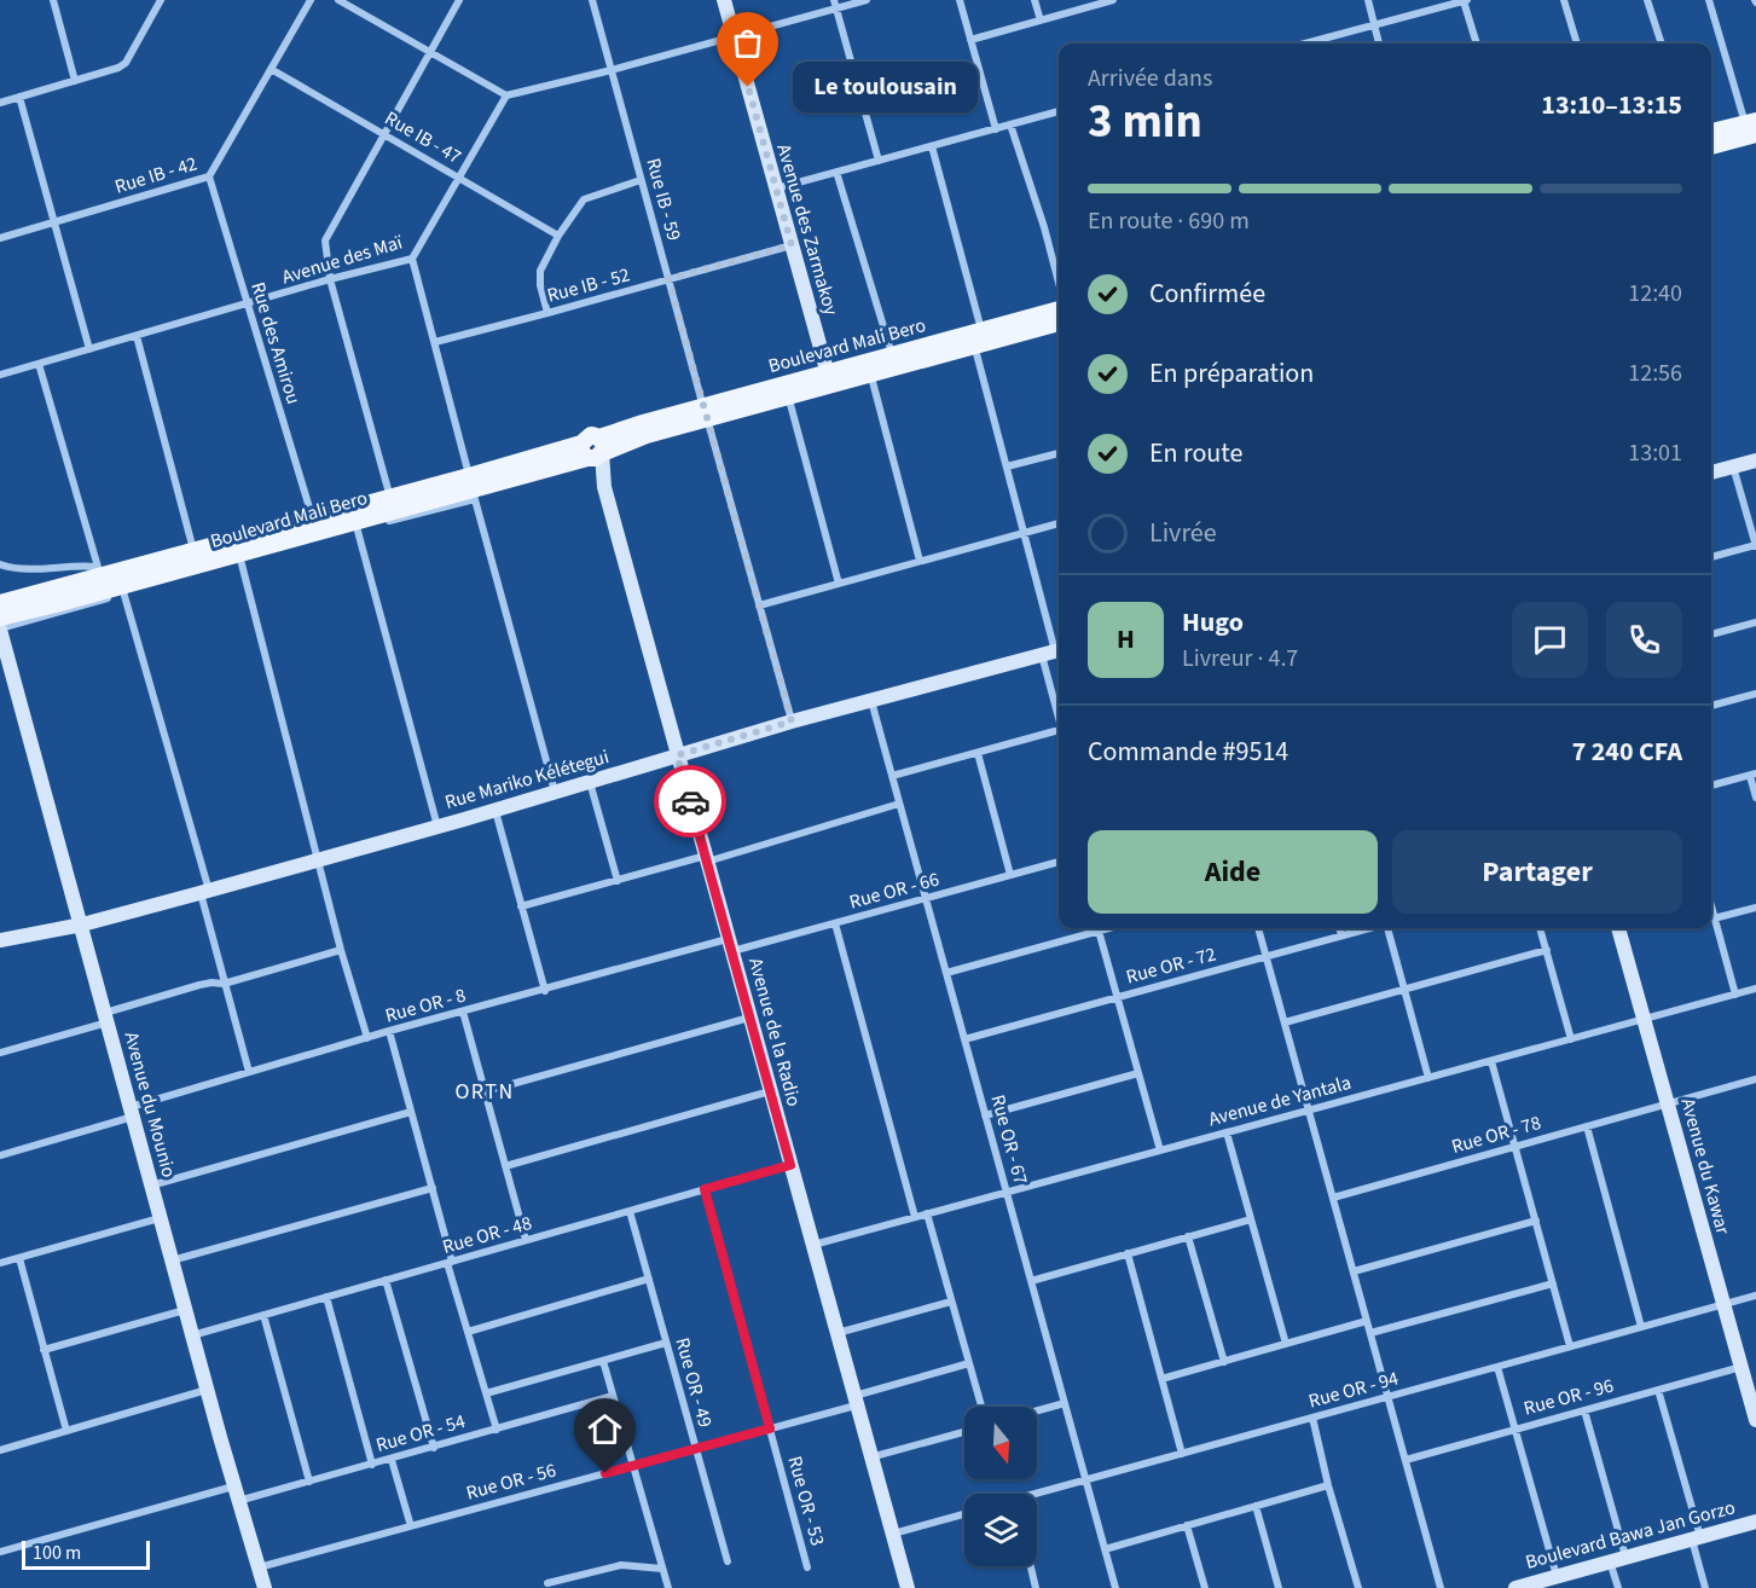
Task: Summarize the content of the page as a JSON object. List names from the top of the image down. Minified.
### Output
{"streets":{"main road":["Boulevard Mali Bero"],"street":["Rue IB - 47","Rue IB - 42","Rue IB - 59","Avenue des Zarmakoy","Avenue des Maï","Rue IB - 52","Rue des Amirou","Rue Mariko Kélétegui","Rue OR - 66","Rue OR - 72","Rue OR - 8","Avenue de la Radio","Avenue de Yantala","Avenue du Mounio","Rue OR - 78","Rue OR - 67","Avenue du Kawar","Rue OR - 48","Rue OR - 49","Rue OR - 94","Rue OR - 96","Rue OR - 54","Rue OR - 56","Rue OR - 53","Boulevard Bawa Jan Gorzo"]},"crossings":[["Rue IB - 47","Rue IB - 42"],["Rue IB - 47","Avenue des Maï"],["Rue IB - 42","Rue des Amirou"],["Rue IB - 59","Rue IB - 52"],["Rue IB - 59","Boulevard Mali Bero"],["Rue IB - 59","Rue Mariko Kélétegui"],["Avenue des Zarmakoy","Rue IB - 52"],["Avenue des Zarmakoy","Boulevard Mali Bero"],["Avenue des Maï","Rue des Amirou"],["Rue des Amirou","Boulevard Mali Bero"],["Boulevard Mali Bero","Avenue de la Radio"],["Boulevard Mali Bero","Avenue du Mounio"],["Rue Mariko Kélétegui","Avenue de la Radio"],["Rue Mariko Kélétegui","Avenue du Mounio"],["Rue Mariko Kélétegui","Rue OR - 67"],["Rue OR - 66","Rue OR - 8"],["Rue OR - 66","Avenue de la Radio"],["Rue OR - 66","Rue OR - 67"],["Rue OR - 72","Rue OR - 67"],["Rue OR - 8","Avenue de la Radio"],["Rue OR - 8","Avenue du Mounio"],["Avenue de la Radio","Avenue de Yantala"],["Avenue de la Radio","Rue OR - 48"],["Avenue de la Radio","Rue OR - 56"],["Avenue de Yantala","Rue OR - 67"],["Avenue de Yantala","Avenue du Kawar"],["Avenue du Mounio","Rue OR - 48"],["Avenue du Mounio","Rue OR - 54"],["Avenue du Mounio","Rue OR - 56"],["Rue OR - 78","Avenue du Kawar"],["Rue OR - 67","Rue OR - 94"],["Avenue du Kawar","Rue OR - 94"],["Avenue du Kawar","Rue OR - 96"],["Rue OR - 48","Rue OR - 49"],["Rue OR - 48","Rue OR - 53"],["Rue OR - 49","Rue OR - 56"],["Rue OR - 56","Rue OR - 53"]],"districts":["ORTN"],"places":["Le toulousain"],"scale_bar":"100 m","north":"bottom","page":{"heading":["3 min","Arrivée dans","13:10–13:15"],"panel":["Hugo","Livreur · 4.7","Commande #9514","7 240 CFA"],"bubble":"Le toulousain","bar":"En route · 690 m","list":[["Confirmée","12:40"],["En préparation","12:56"],["En route","13:01"],"Livrée"],"round":"H","buttons":["Aide","Partager"],"scale":"100 m"}}
